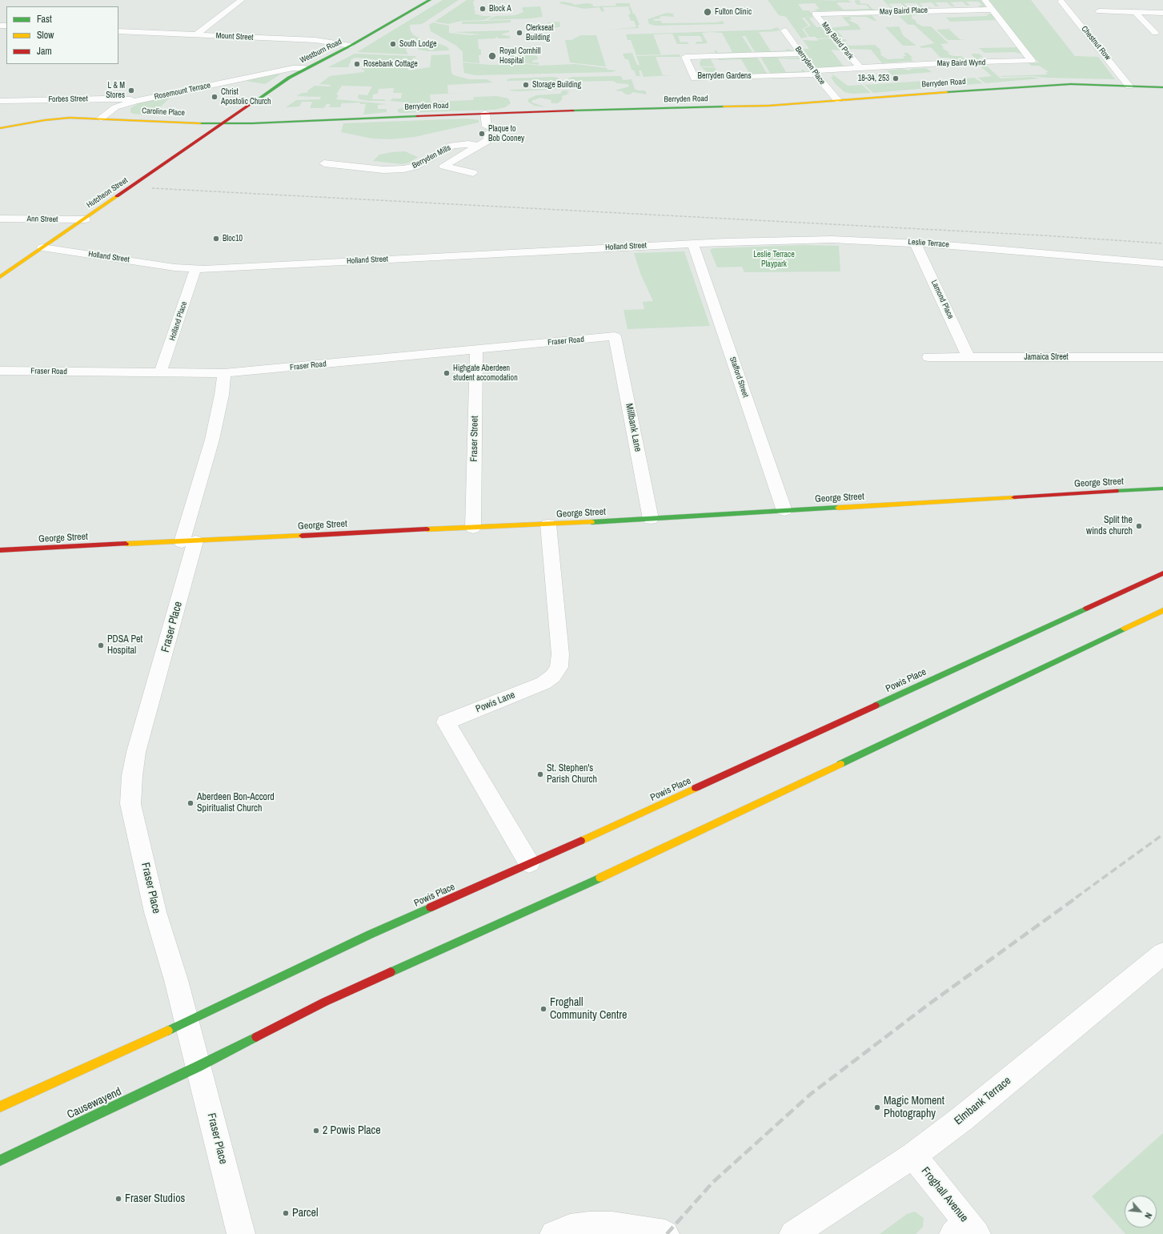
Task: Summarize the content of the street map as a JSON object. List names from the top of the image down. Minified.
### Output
{"streets":{"main road":["Westburn Road","Berryden Road","Caroline Place","Hutcheon Street","George Street","Powis Place","Causewayend"],"street":["May Baird Place","Mount Street","May Baird Park","Chestnut Row","May Baird Wynd","Berryden Place","Berryden Gardens","Rosemount Terrace","Forbes Street","Berryden Mills","Ann Street","Leslie Terrace","Holland Street","Lamond Place","Holland Place","Fraser Road","Jamaica Street","Stafford Street","Millbank Lane","Fraser Street","Fraser Place","Powis Lane","Elmbank Terrace","Froghall Avenue"]},"crossings":[["May Baird Place","May Baird Park"],["May Baird Place","May Baird Wynd"],["Mount Street","Westburn Road"],["May Baird Park","May Baird Wynd"],["Chestnut Row","Berryden Road"],["Westburn Road","Berryden Road"],["Westburn Road","Rosemount Terrace"],["Westburn Road","Caroline Place"],["Westburn Road","Hutcheon Street"],["May Baird Wynd","Berryden Place"],["May Baird Wynd","Berryden Gardens"],["Berryden Place","Berryden Gardens"],["Berryden Place","Berryden Road"],["Berryden Road","Caroline Place"],["Berryden Road","Hutcheon Street"],["Rosemount Terrace","Forbes Street"],["Rosemount Terrace","Caroline Place"],["Caroline Place","Hutcheon Street"],["Hutcheon Street","Ann Street"],["Hutcheon Street","Holland Street"],["Leslie Terrace","Holland Street"],["Leslie Terrace","Lamond Place"],["Leslie Terrace","Stafford Street"],["Holland Street","Holland Place"],["Holland Street","Stafford Street"],["Lamond Place","Jamaica Street"],["Holland Place","Fraser Road"],["Fraser Road","Millbank Lane"],["Fraser Road","Fraser Street"],["Fraser Road","Fraser Place"],["Stafford Street","George Street"],["Millbank Lane","George Street"],["Fraser Street","George Street"],["George Street","Fraser Place"],["George Street","Powis Lane"],["Fraser Place","Powis Place"],["Fraser Place","Causewayend"],["Powis Place","Powis Lane"],["Elmbank Terrace","Froghall Avenue"]],"parks":["Leslie Terrace Playpark"],"places":["Block A","Fulton Clinic","Clerkseat Building","South Lodge","Royal Cornhill Hospital","Rosebank Cottage","18-34, 253","Storage Building","L & M Stores","Christ Apostolic Church","Plaque to Bob Cooney","Bloc10","Highgate Aberdeen student accomodation","Split the winds church","PDSA Pet Hospital","St. Stephen's Parish Church","Aberdeen Bon-Accord Spiritualist Church","Froghall Community Centre","Magic Moment Photography","2 Powis Place","Fraser Studios","Parcel"],"legend":["Fast","Slow","Jam"],"north":"bottom right"}
